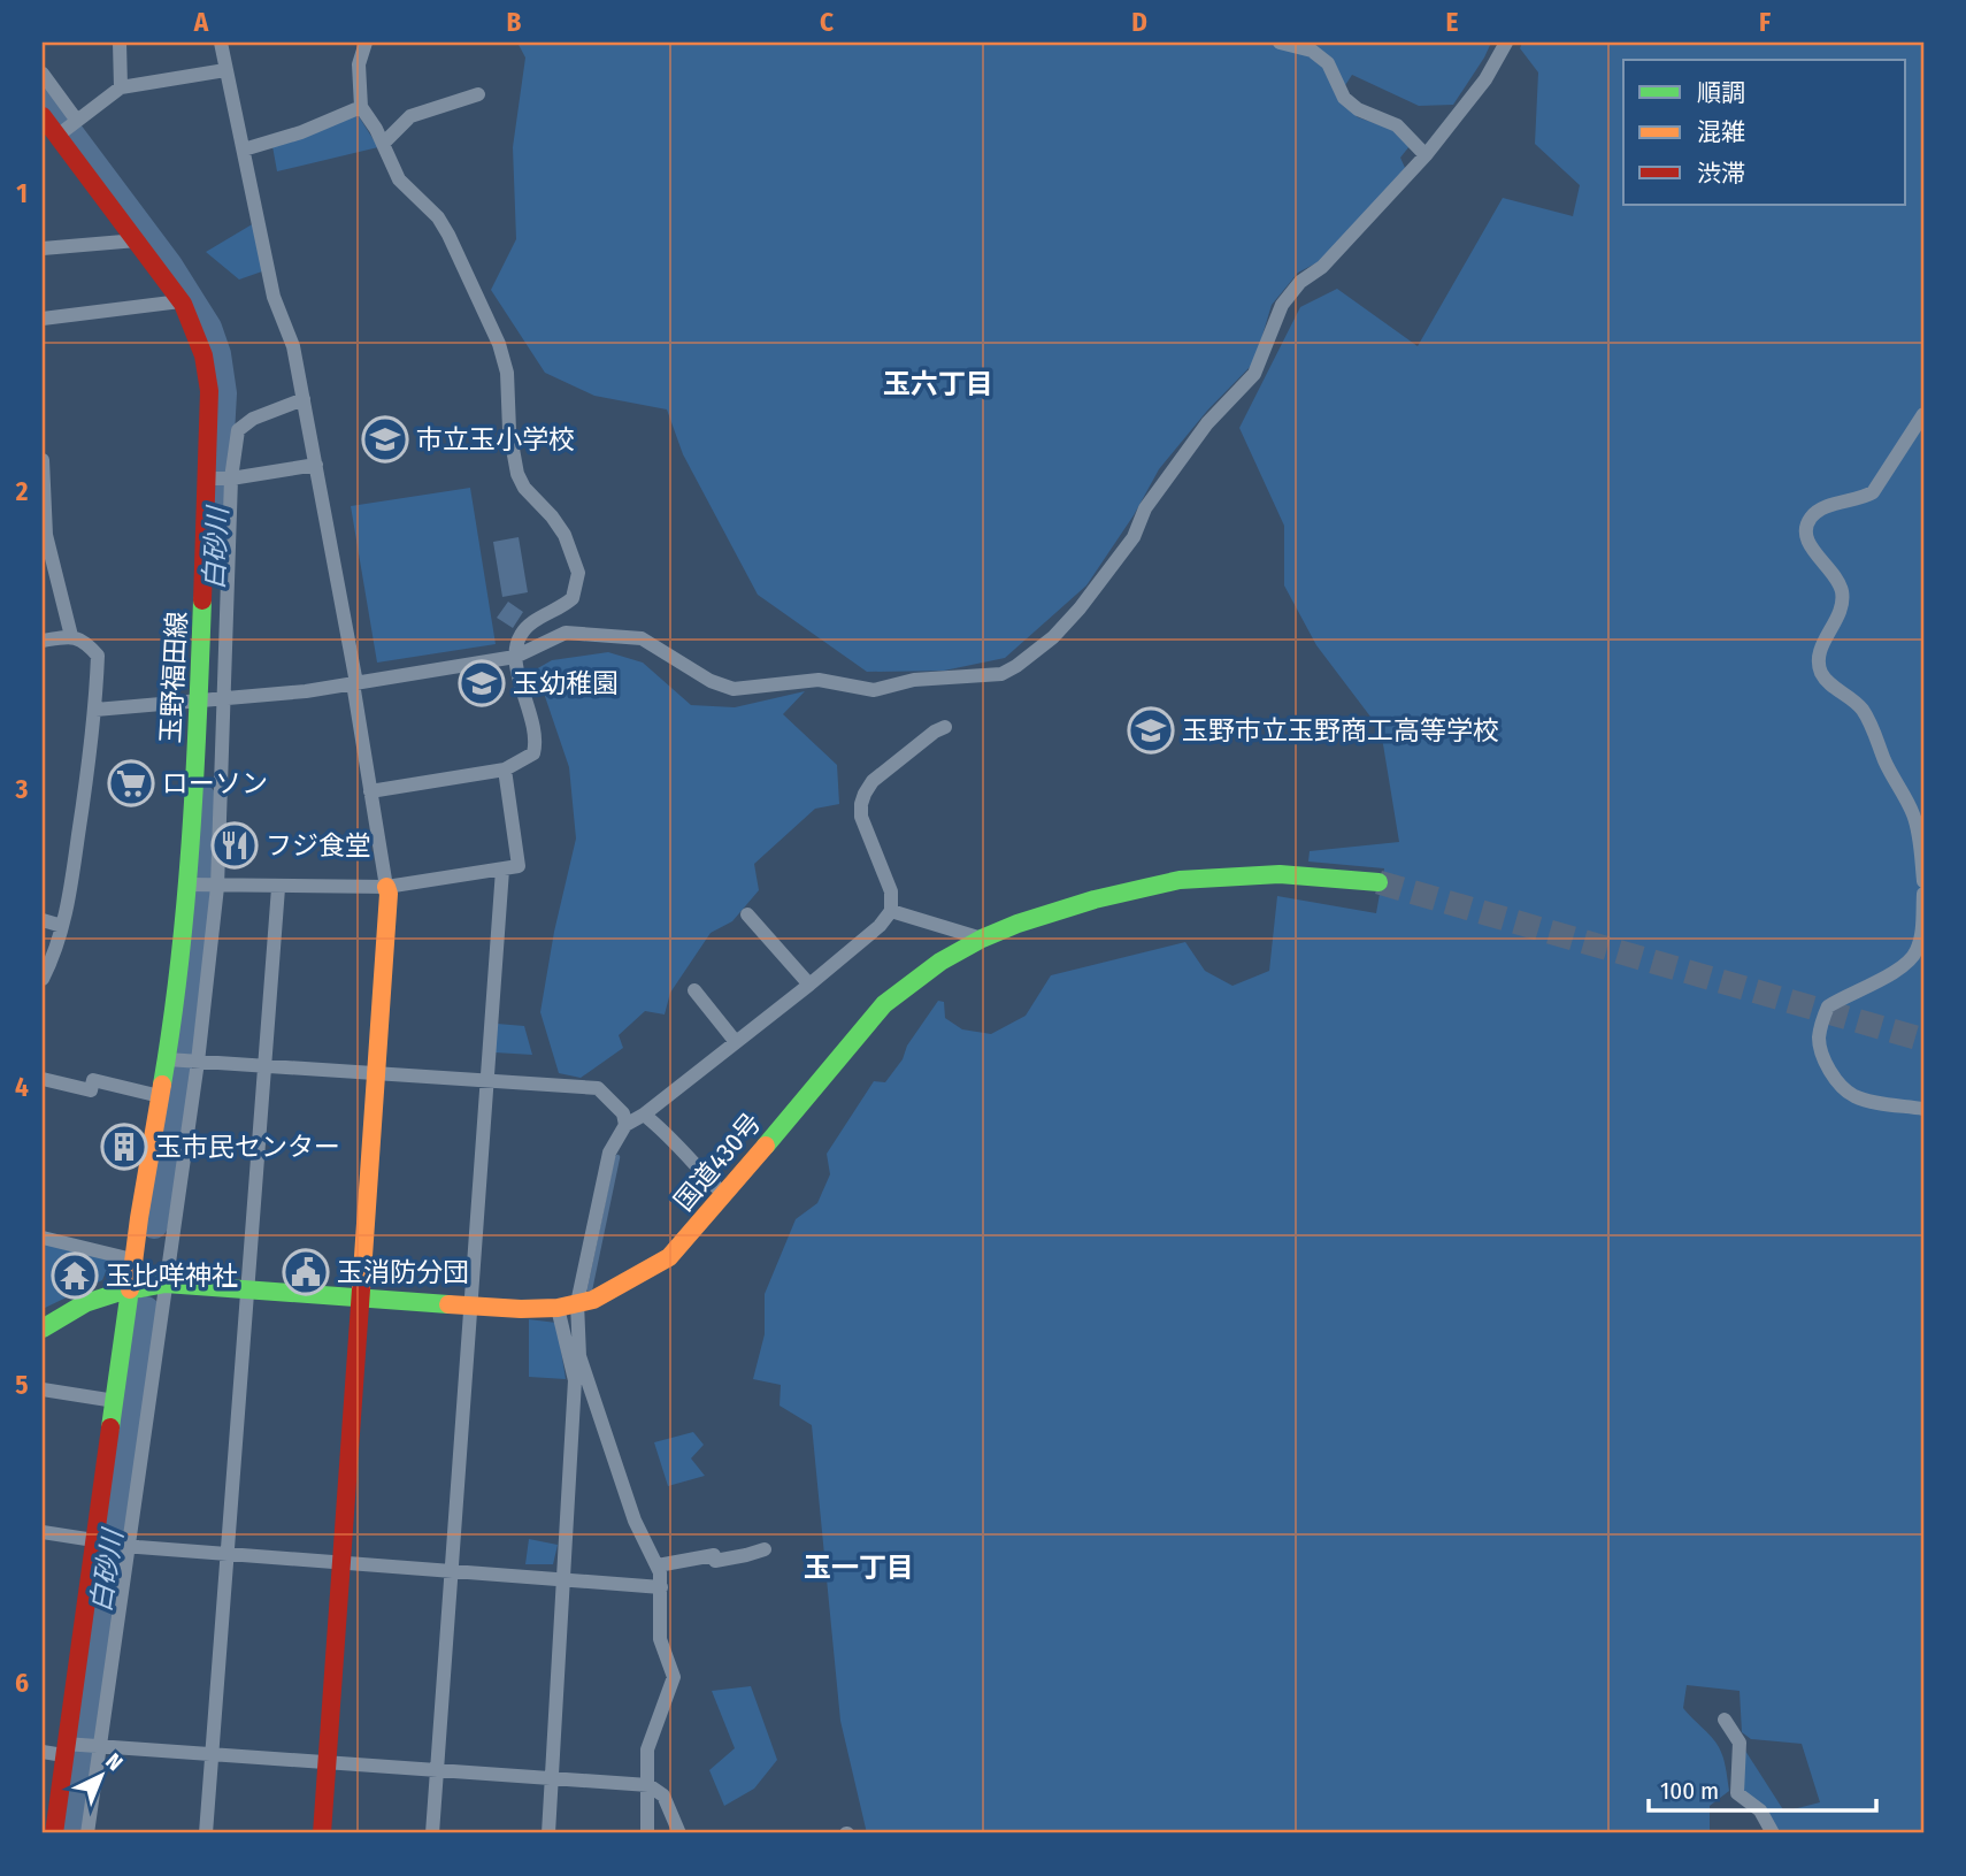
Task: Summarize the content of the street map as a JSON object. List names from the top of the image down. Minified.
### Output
{"streets":{"main road":["玉野福田線","国道430号"]},"crossings":[["玉野福田線","国道430号"]],"districts":["玉六丁目","玉一丁目"],"water":["白砂川"],"places":{"school or university":["市立玉小学校","玉幼稚園","玉野市立玉野商工高等学校"],"supermarket":["ローソン"],"restaurant":["フジ食堂"],"building":["玉市民センター"],"public building":["玉消防分団"],"temple":["玉比咩神社"]},"legend":["順調","混雑","渋滞"],"scale_bar":"100 m","north":"top right","grid":{"columns":["A","B","C","D","E","F"],"rows":["1","2","3","4","5","6"]}}
